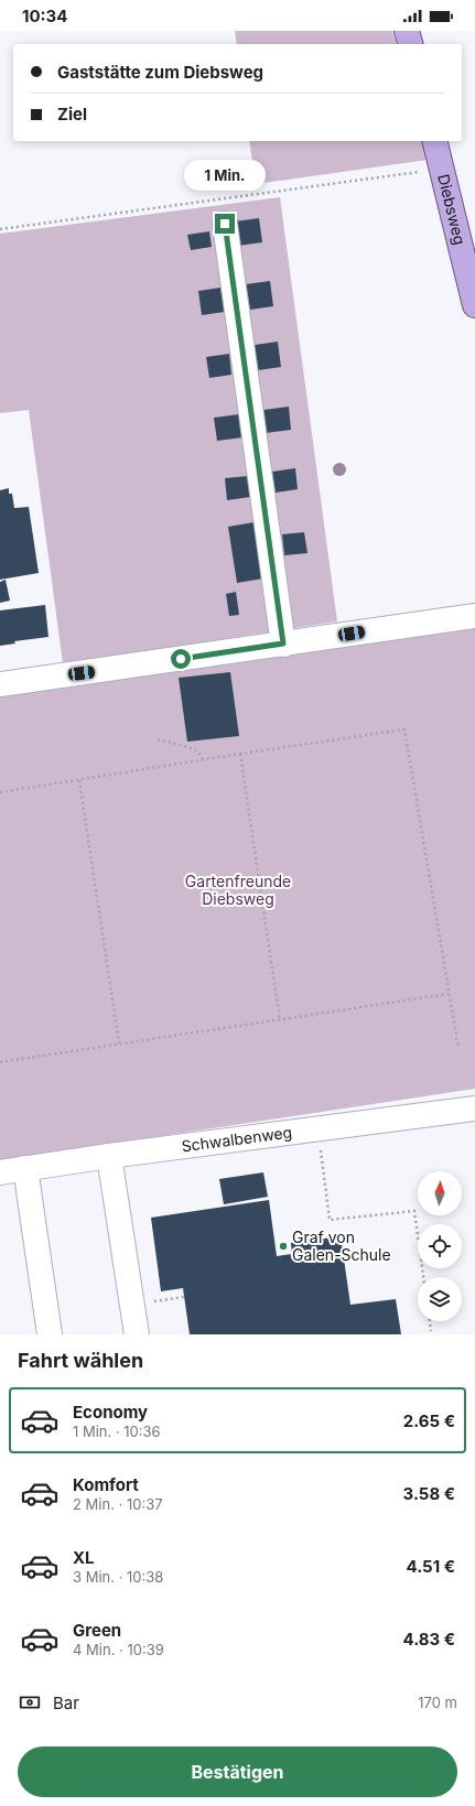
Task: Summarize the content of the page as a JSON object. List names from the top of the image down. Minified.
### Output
{"streets":{"main road":["Diebsweg"],"street":["Schwalbenweg"]},"parks":["Gartenfreunde Diebsweg"],"places":["Graf von Galen-Schule"],"north":"top","page":{"status":"10:34","banner":["Gaststätte zum Diebsweg","Ziel"],"bubble":"1 Min.","heading":"Fahrt wählen","list":[{"name":"Economy","note":"1 Min. · 10:36","value":"2.65 €"},{"name":"Komfort","note":"2 Min. · 10:37","value":"3.58 €"},{"name":"XL","note":"3 Min. · 10:38","value":"4.51 €"},{"name":"Green","note":"4 Min. · 10:39","value":"4.83 €"}],"pay":["Bar","170 m"],"buttons":"Bestätigen"}}
